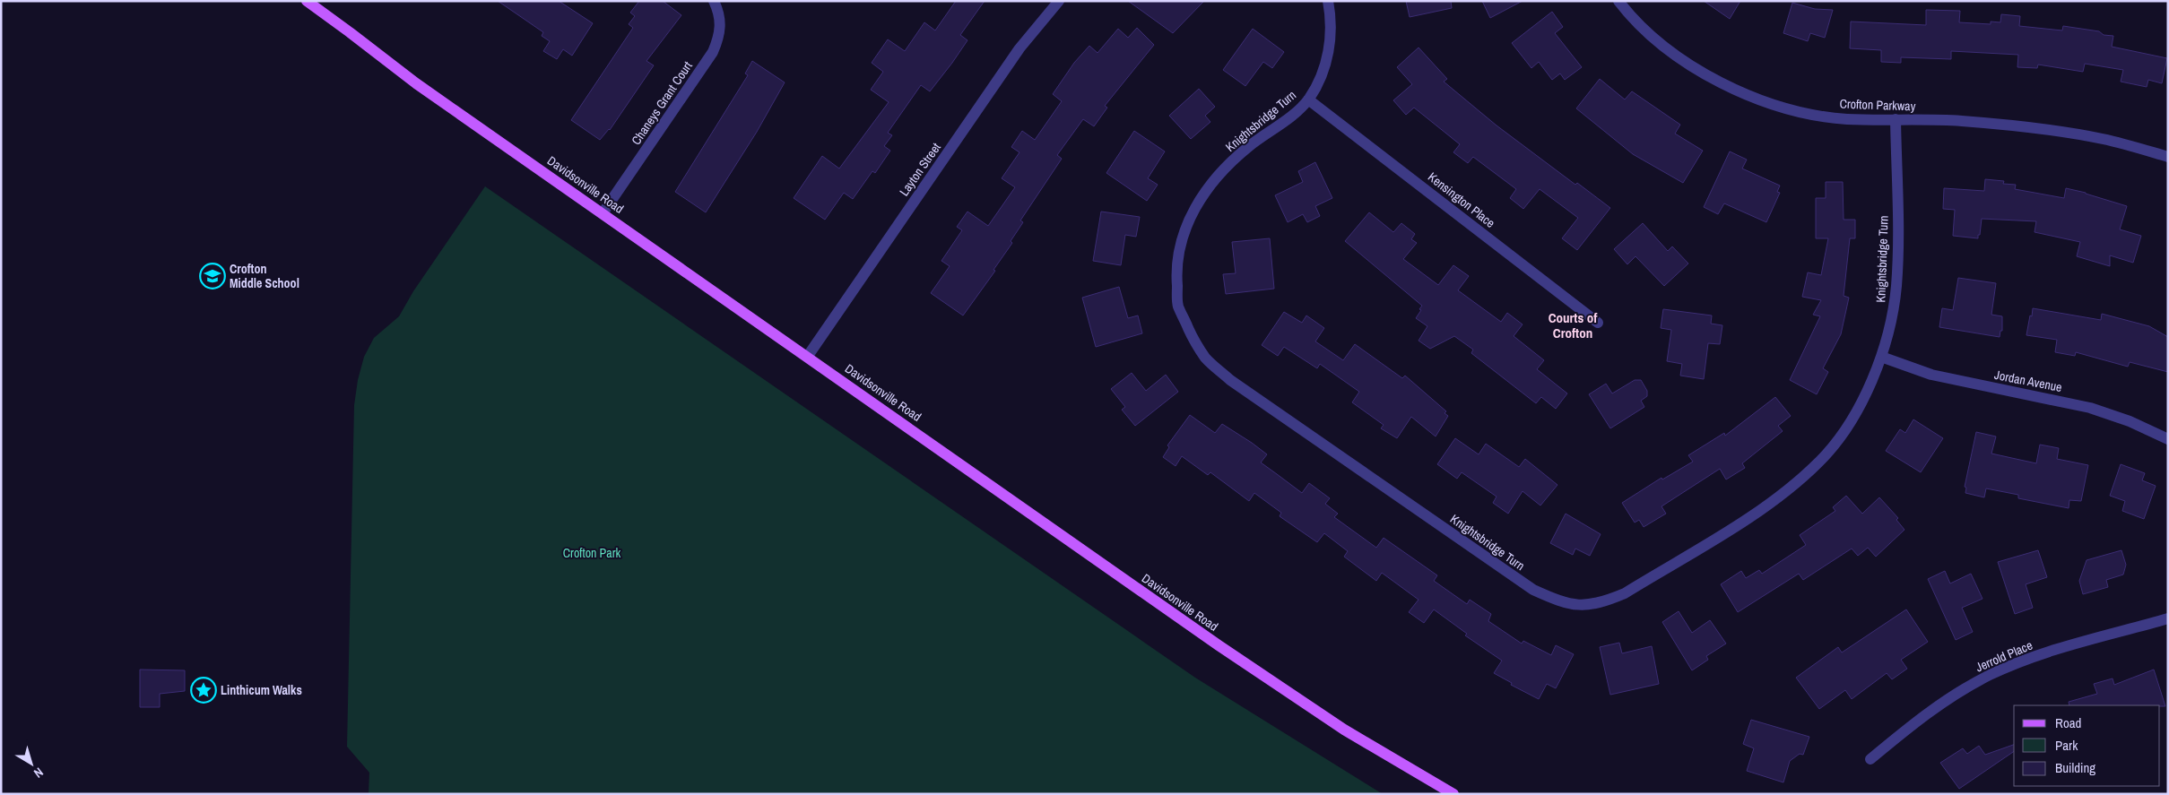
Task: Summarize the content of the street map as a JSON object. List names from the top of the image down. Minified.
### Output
{"streets":{"main road":["Davidsonville Road"],"street":["Chaneys Grant Court","Crofton Parkway","Knightsbridge Turn","Layton Street","Kensington Place","Jordan Avenue","Jerrold Place"]},"crossings":[["Chaneys Grant Court","Davidsonville Road"],["Crofton Parkway","Knightsbridge Turn"],["Knightsbridge Turn","Kensington Place"],["Knightsbridge Turn","Jordan Avenue"],["Layton Street","Davidsonville Road"]],"districts":["Courts of Crofton"],"parks":["Crofton Park"],"places":{"school or university":["Crofton Middle School"],"place":["Linthicum Walks"]},"legend":["Road","Park","Building"],"north":"bottom right"}
